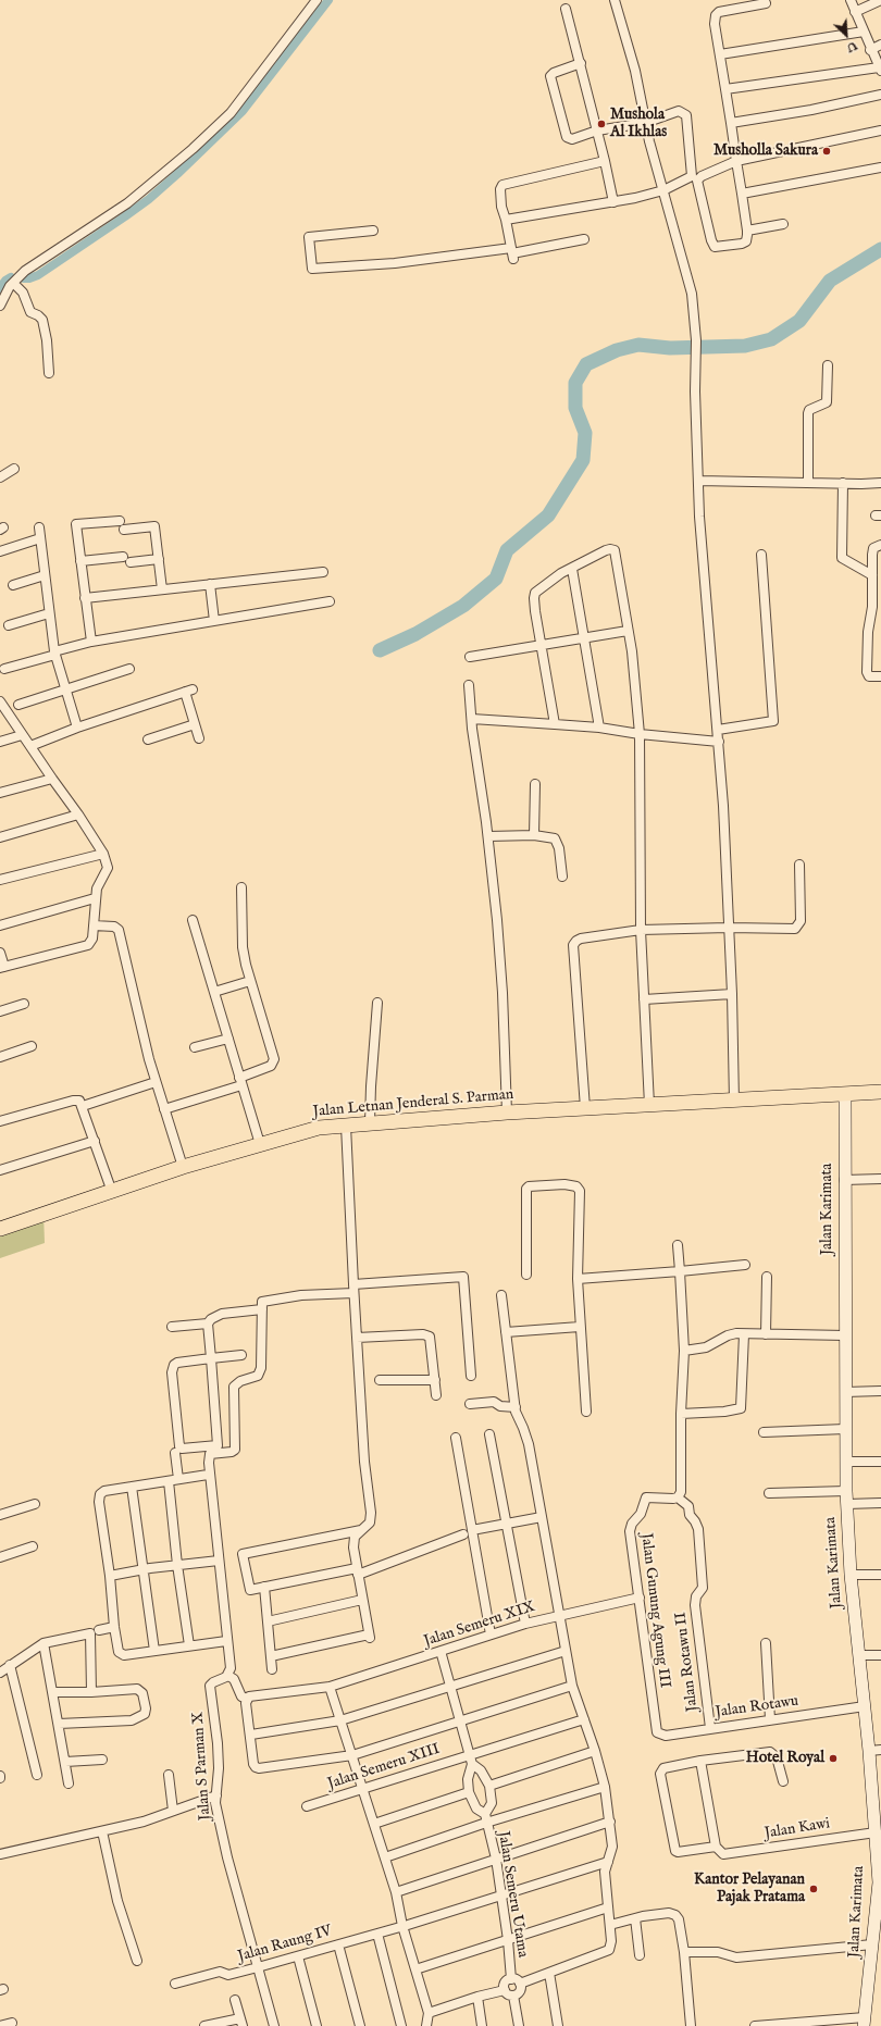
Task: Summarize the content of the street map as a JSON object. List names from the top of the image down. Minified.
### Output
{"streets":{"highway":["Jalan Letnan Jenderal S. Parman"],"main road":["Jalan Karimata"],"street":["Jalan Gunung Agung III","Jalan Semeru XIX","Jalan Rotawu II","Jalan Rotawu","Jalan S Parman X","Jalan Semeru XIII","Jalan Kawi","Jalan Semeru Utama","Jalan Raung IV"]},"crossings":[["Jalan Letnan Jenderal S. Parman","Jalan Karimata"],["Jalan Karimata","Jalan Rotawu"],["Jalan Karimata","Jalan Kawi"],["Jalan Gunung Agung III","Jalan Semeru XIX"],["Jalan Gunung Agung III","Jalan Rotawu II"],["Jalan Gunung Agung III","Jalan Rotawu"],["Jalan Rotawu II","Jalan Rotawu"],["Jalan S Parman X","Jalan Raung IV"],["Jalan Semeru Utama","Jalan Raung IV"]],"places":["Mushola Al Ikhlas","Musholla Sakura","Hotel Royal","Kantor Pelayanan Pajak Pratama"],"north":"bottom right"}
